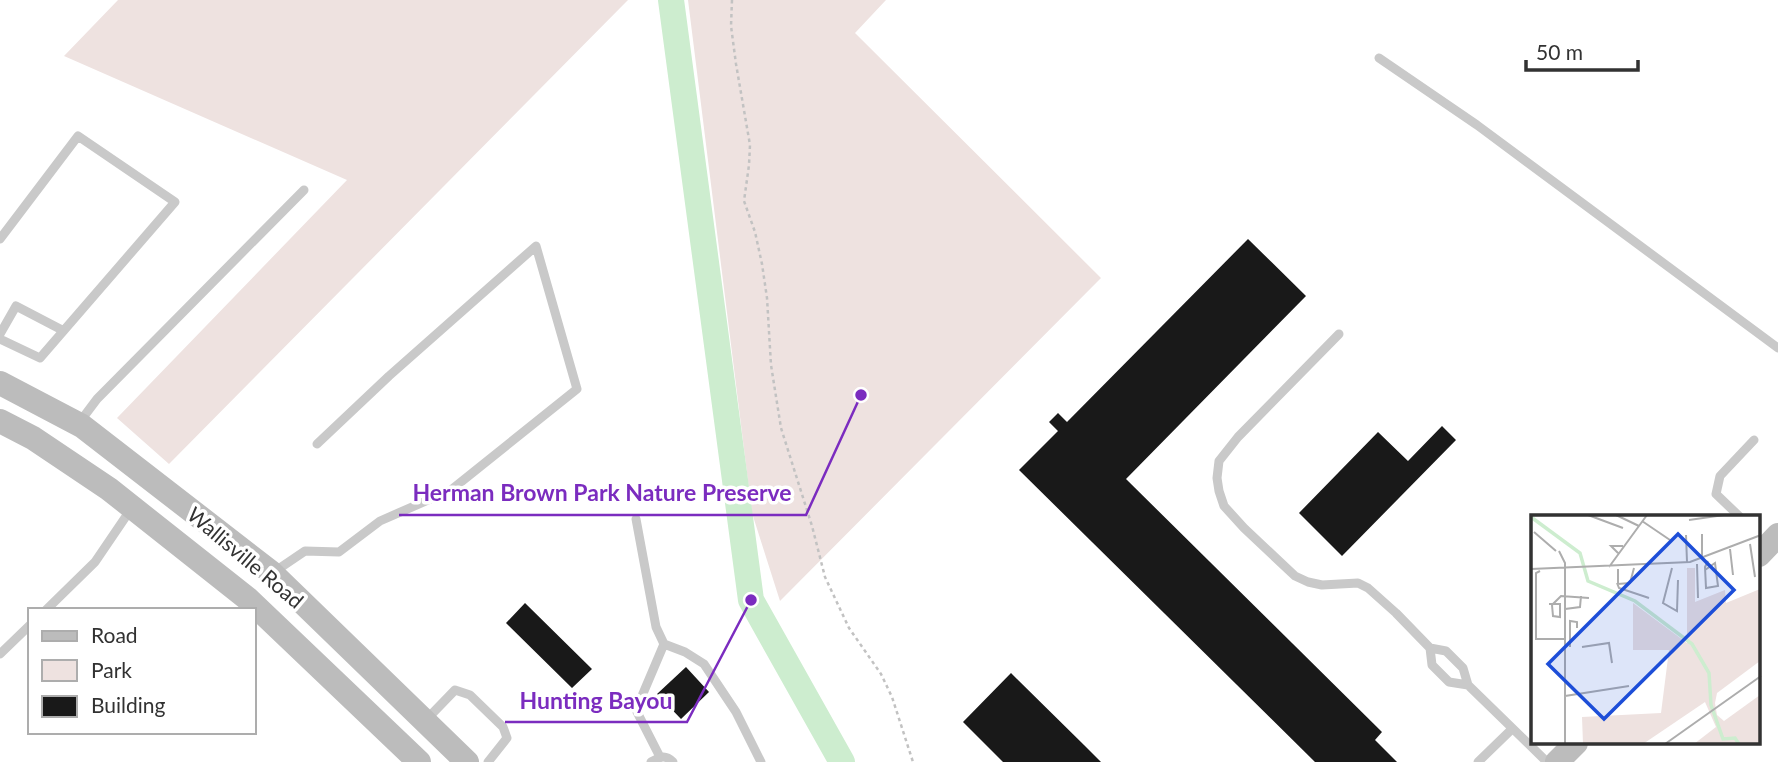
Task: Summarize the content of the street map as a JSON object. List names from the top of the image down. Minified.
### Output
{"streets":{"main road":["Wallisville Road"]},"places":["Herman Brown Park Nature Preserve","Hunting Bayou"],"legend":["Road","Park","Building"],"scale_bar":"50 m"}
